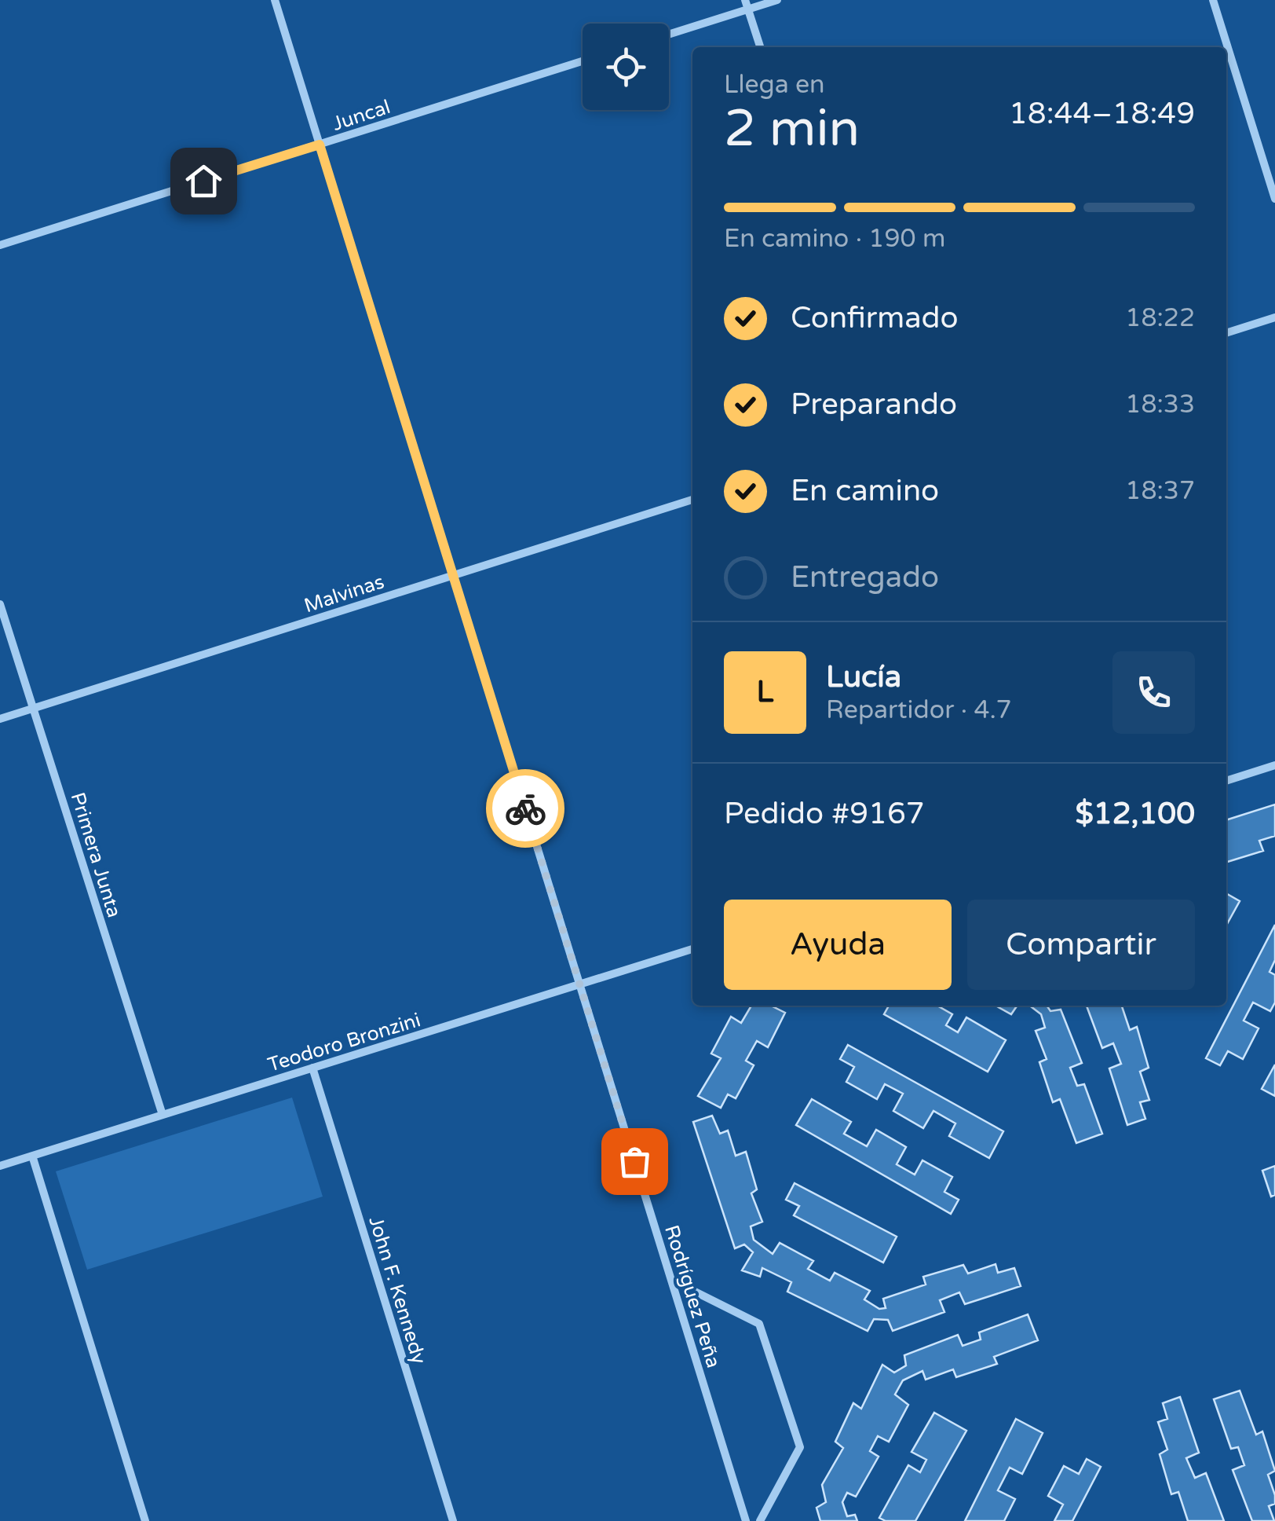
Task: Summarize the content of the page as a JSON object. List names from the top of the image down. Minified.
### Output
{"streets":{"street":["Juncal","Malvinas","Primera Junta","Teodoro Bronzini","John F. Kennedy","Rodríguez Peña"]},"crossings":[["Juncal","Rodríguez Peña"],["Malvinas","Primera Junta"],["Malvinas","Rodríguez Peña"],["Primera Junta","Teodoro Bronzini"],["Teodoro Bronzini","John F. Kennedy"],["Teodoro Bronzini","Rodríguez Peña"]],"page":{"heading":["2 min","Llega en","18:44–18:49"],"panel":["Lucía","Repartidor · 4.7","Pedido #9167","$12,100"],"bar":"En camino · 190 m","list":[["Confirmado","18:22"],["Preparando","18:33"],["En camino","18:37"],"Entregado"],"round":"L","buttons":["Ayuda","Compartir"]}}
